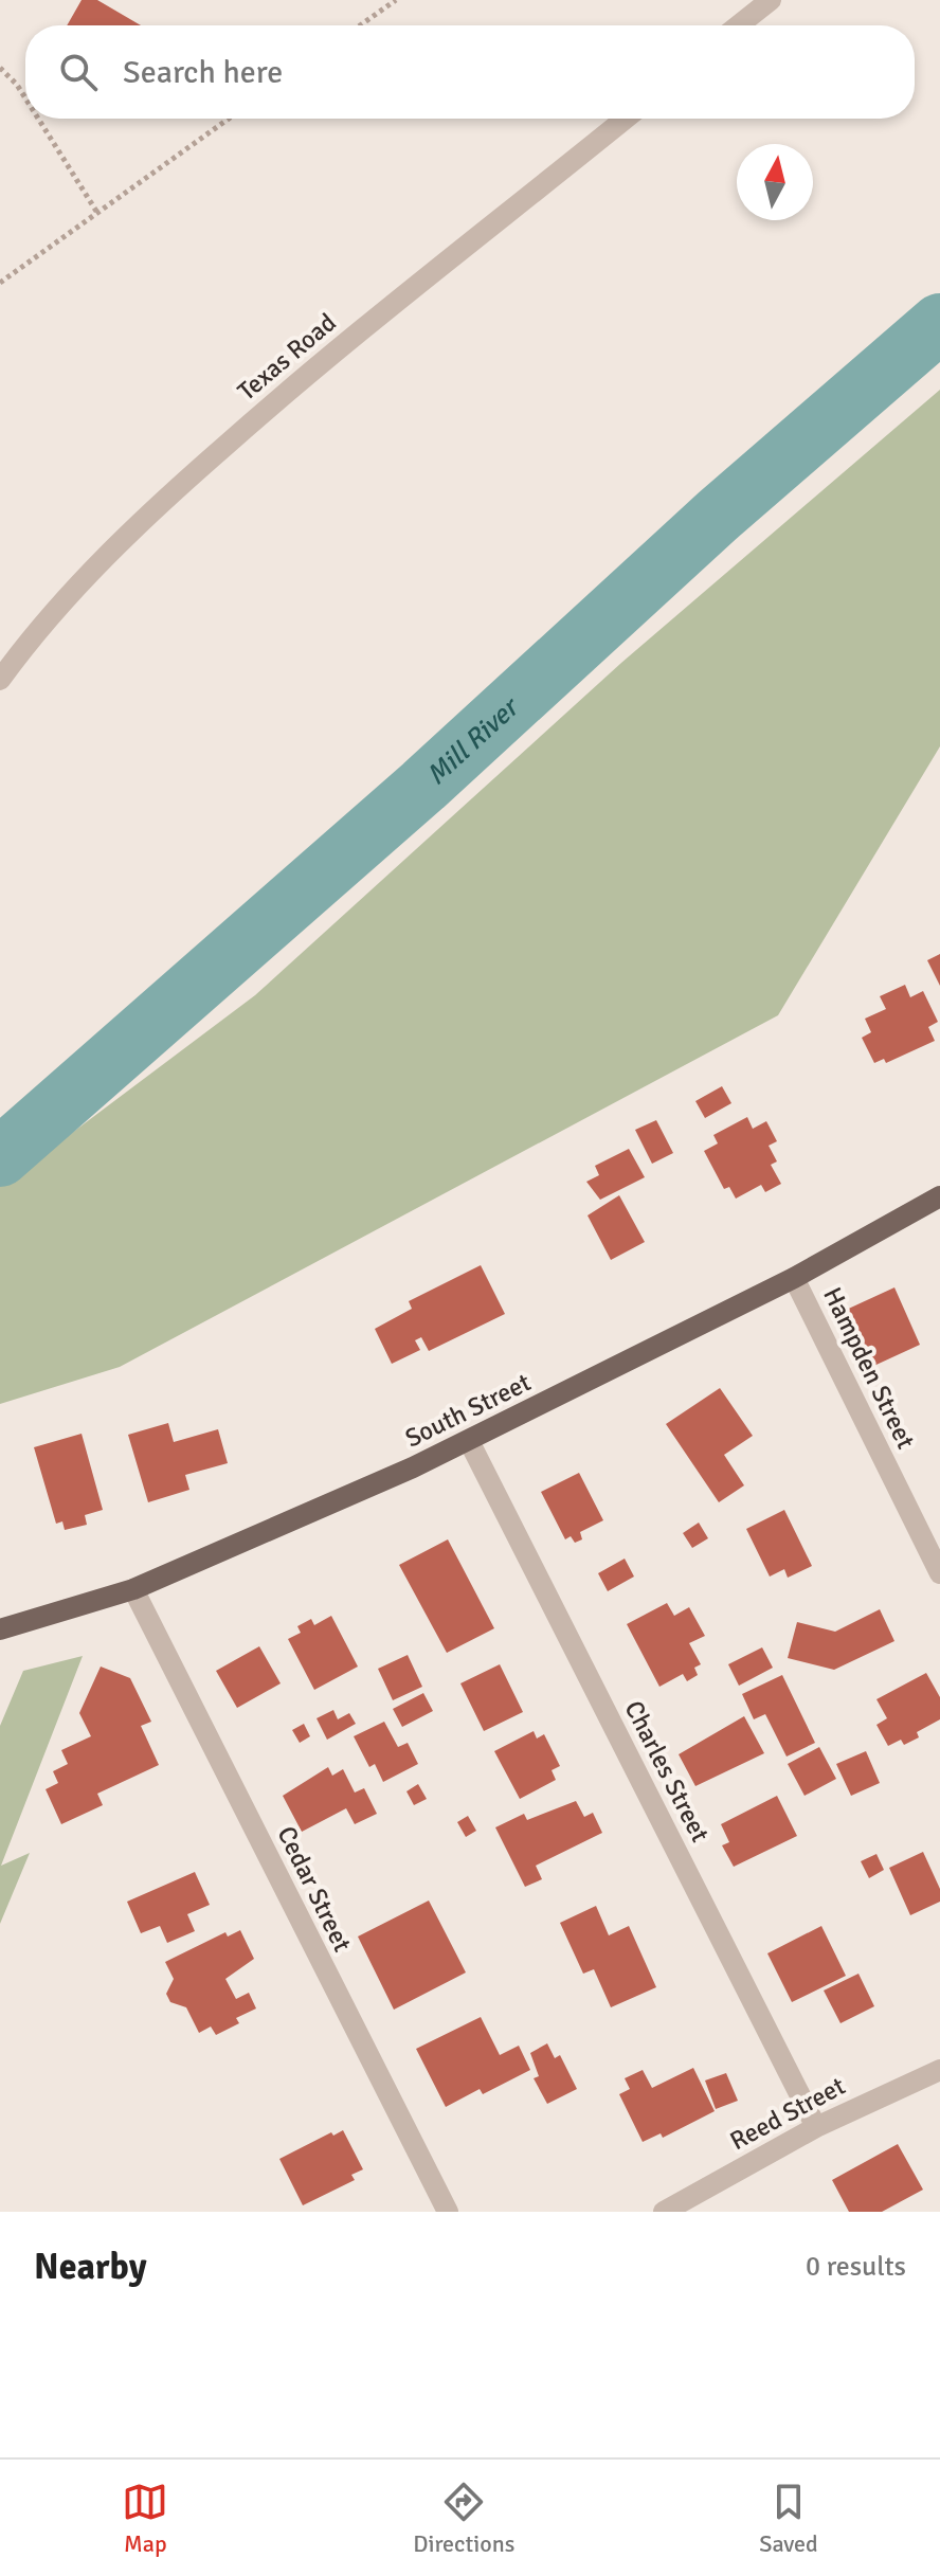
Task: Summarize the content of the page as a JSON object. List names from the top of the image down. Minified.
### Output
{"streets":{"main road":["South Street"],"street":["Texas Road","Hampden Street","Charles Street","Cedar Street","Reed Street"]},"crossings":[["Hampden Street","South Street"],["South Street","Charles Street"],["South Street","Cedar Street"],["Charles Street","Reed Street"]],"water":["Mill River"],"north":"top","page":{"search":"Search here","heading":["Nearby","0 results"],"nav":["Map","Directions","Saved"]}}
